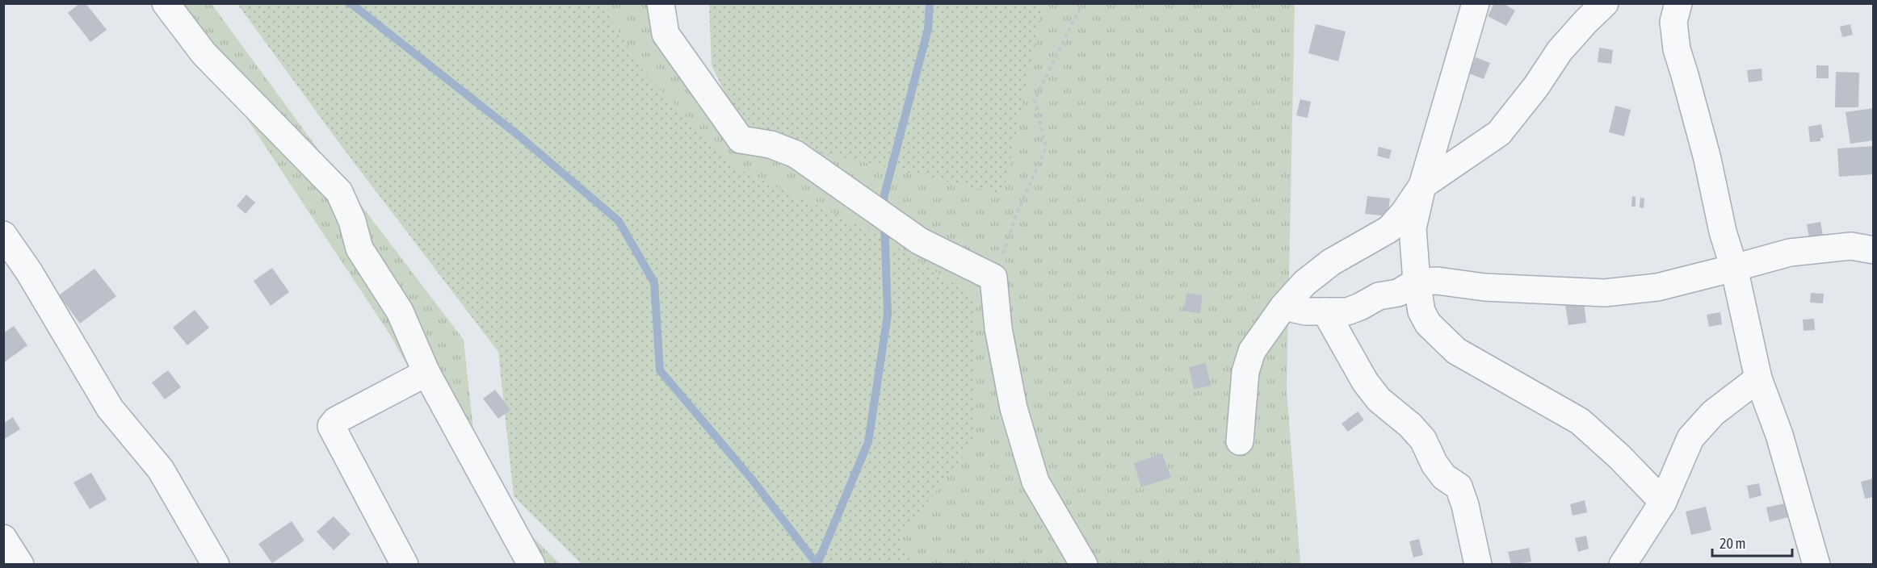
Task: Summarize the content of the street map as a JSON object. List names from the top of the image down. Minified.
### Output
{"scale_bar":"20 m"}
